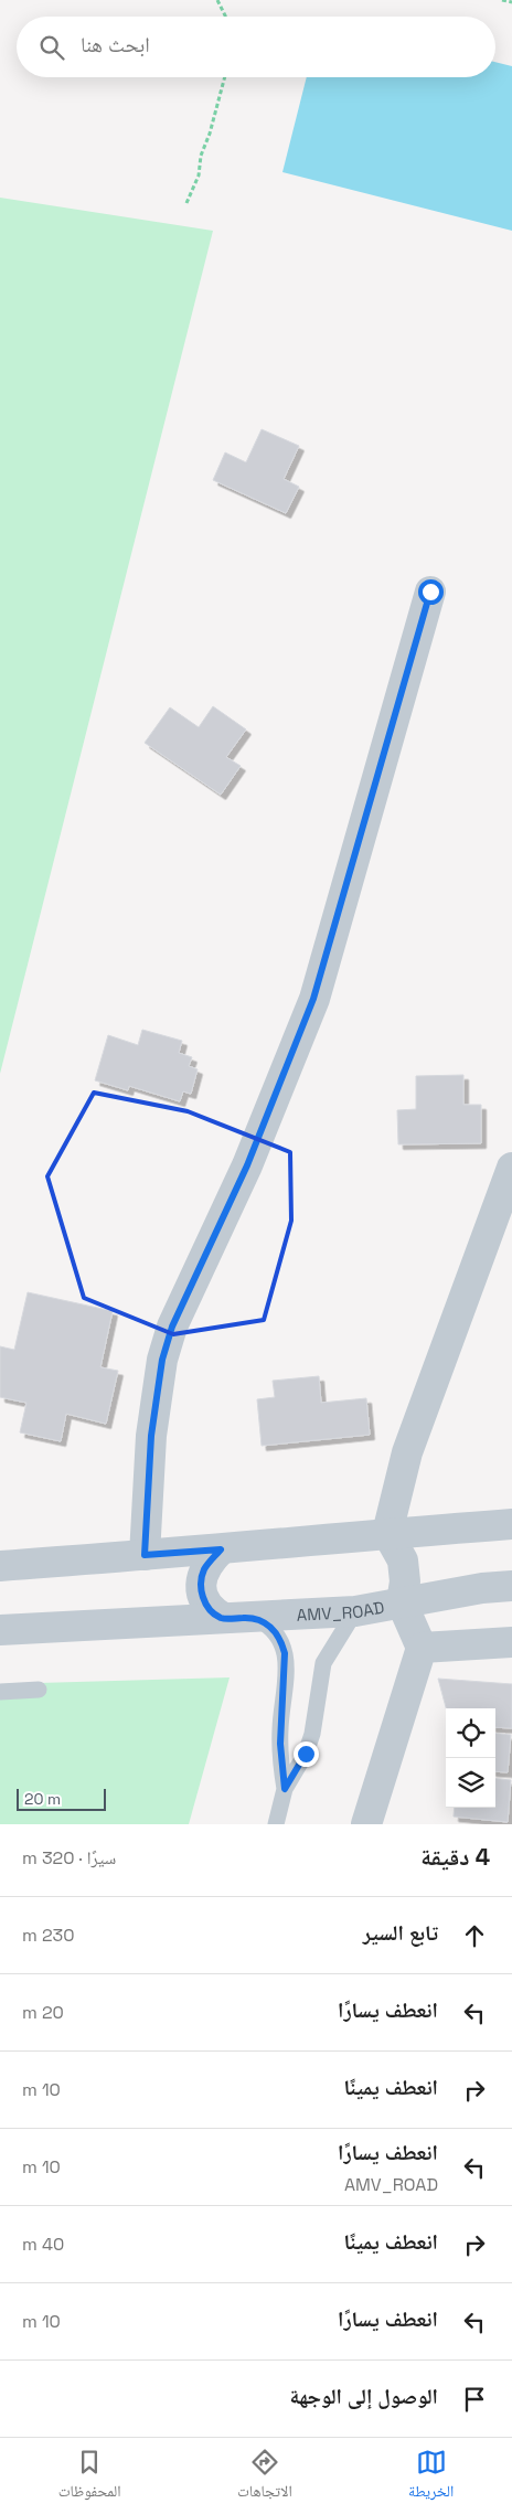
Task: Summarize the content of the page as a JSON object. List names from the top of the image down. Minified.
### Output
{"streets":{"street":["AMV_ROAD"]},"scale_bar":"20 m","page":{"search":"ابحث هنا","scale":"20 m","heading":["4 دقيقة","سيرًا · 320 m"],"list":[["تابع السير","230 m"],["انعطف يسارًا","20 m"],["انعطف يمينًا","10 m"],["انعطف يسارًا","AMV_ROAD","10 m"],["انعطف يمينًا","40 m"],["انعطف يسارًا","10 m"],"الوصول إلى الوجهة"],"nav":["الخريطة","الاتجاهات","المحفوظات"]}}
